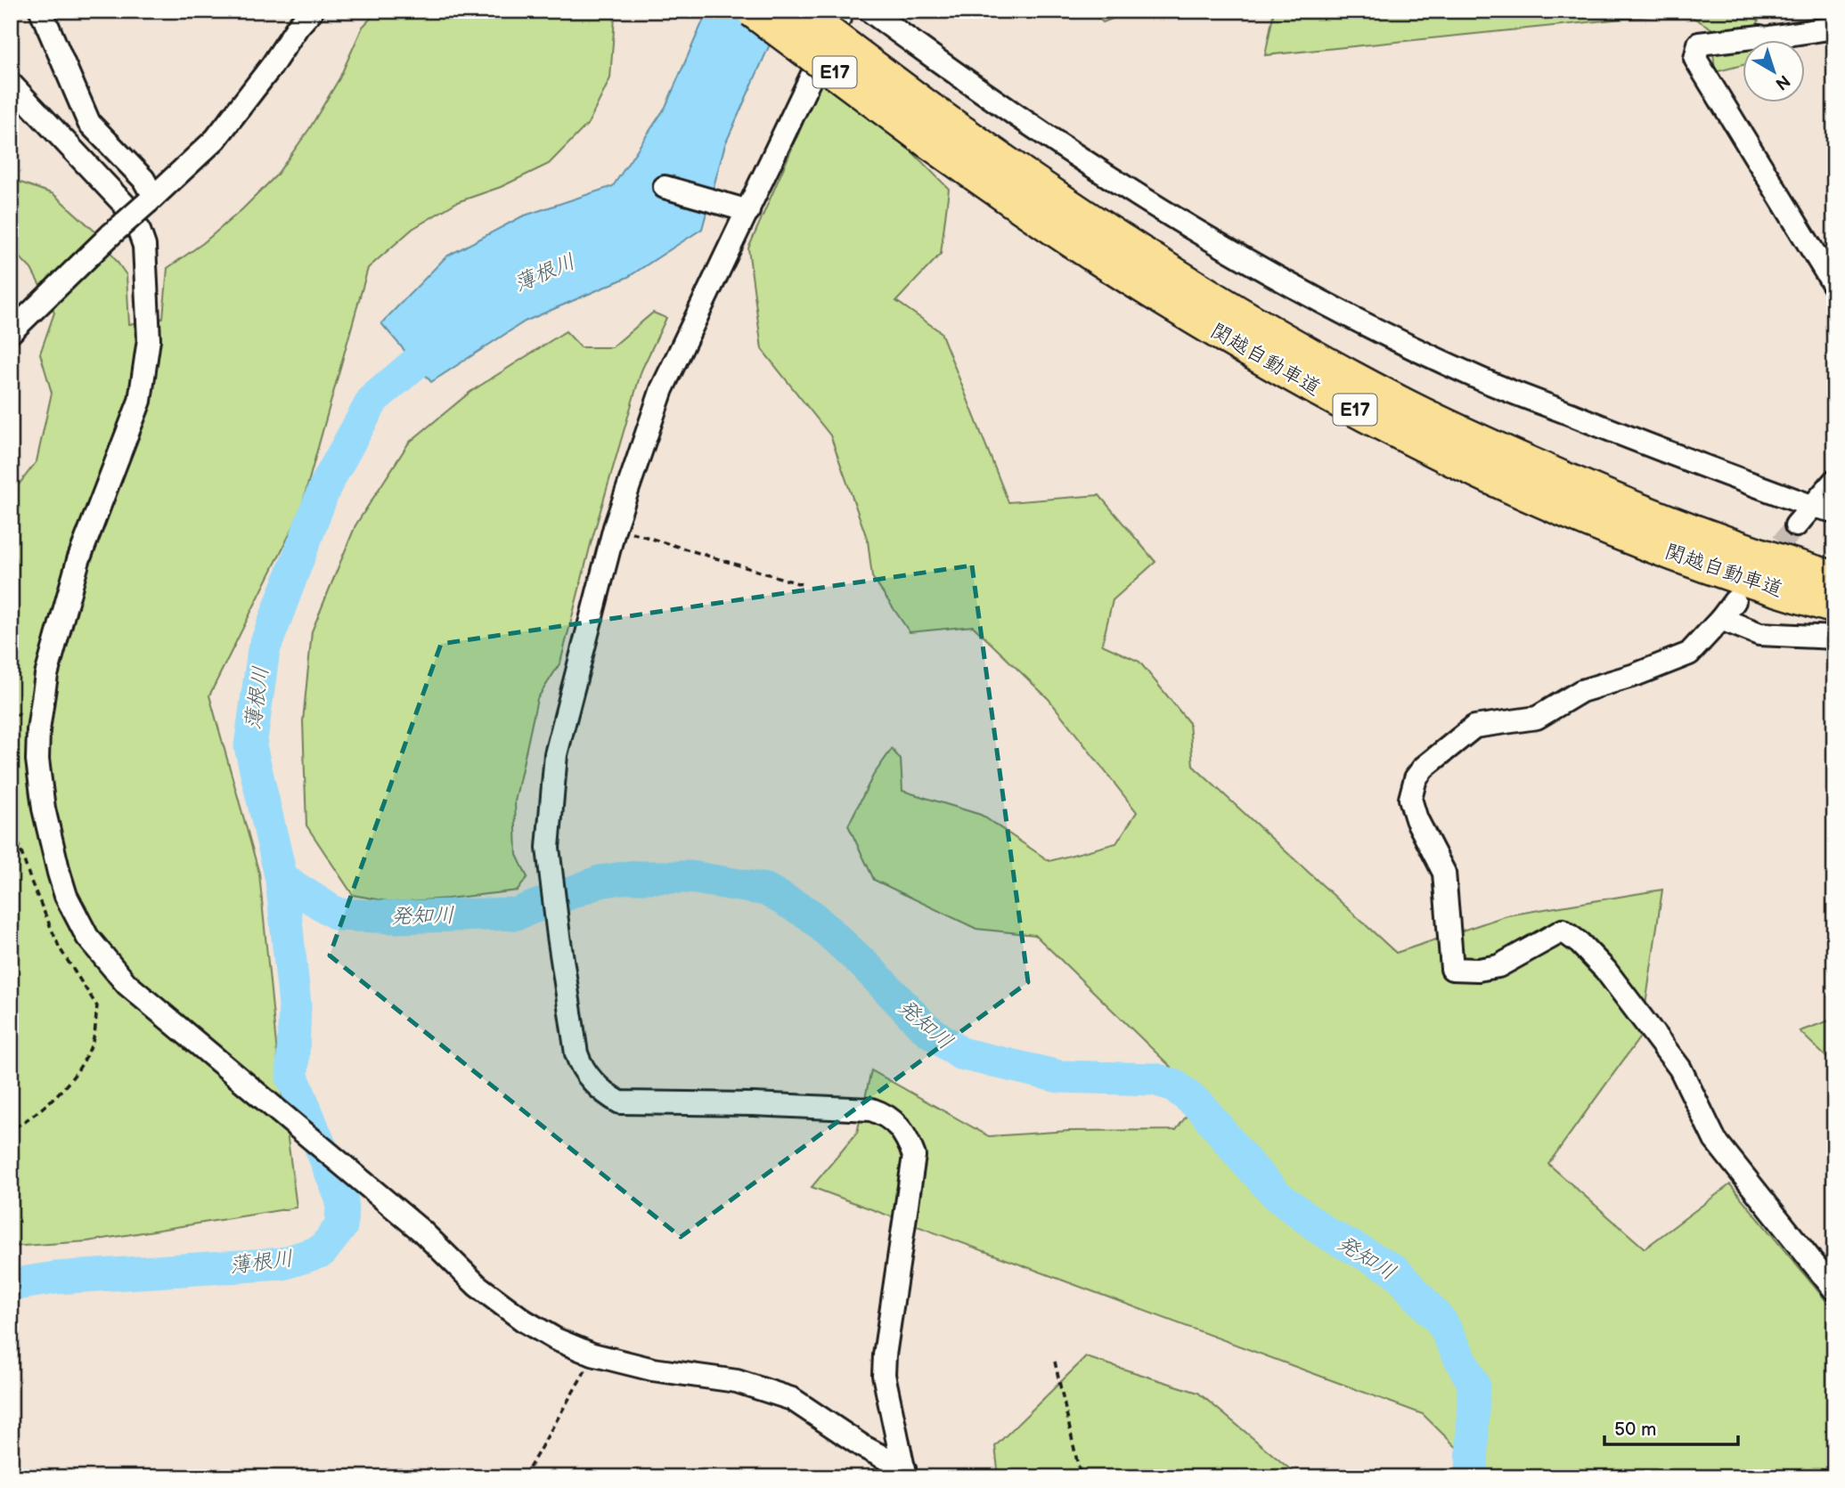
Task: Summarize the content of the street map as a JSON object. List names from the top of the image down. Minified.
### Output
{"streets":{"highway":["E17","関越自動車道"]},"water":["薄根川","発知川"],"scale_bar":"50 m","north":"bottom right"}
